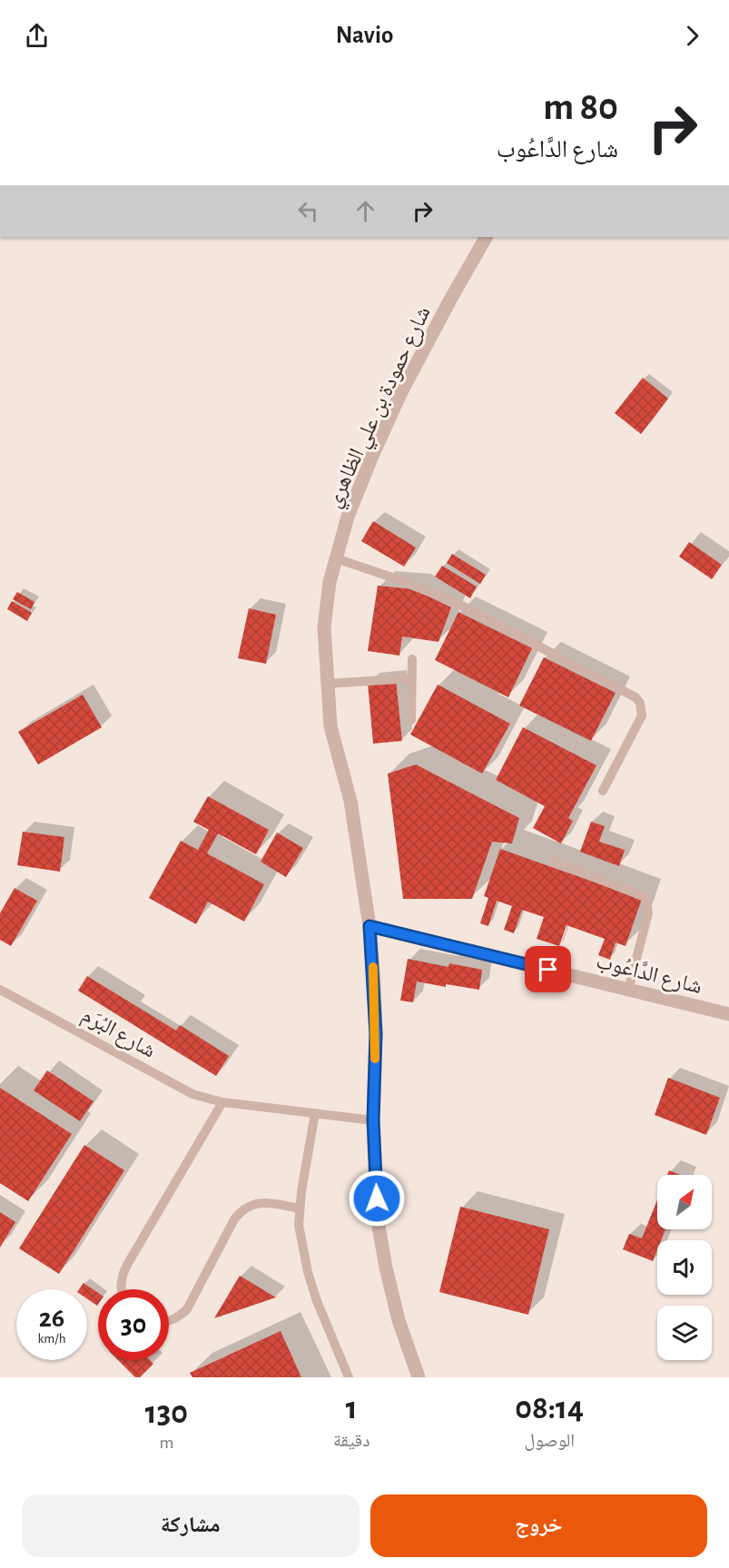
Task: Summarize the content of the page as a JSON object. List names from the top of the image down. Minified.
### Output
{"streets":{"street":["شارع حمودة بن علي الظاهري","شارع الدَّاعُوب"],"lane":["شارع البُرَم"]},"crossings":[["شارع حمودة بن علي الظاهري","شارع الدَّاعُوب"],["شارع حمودة بن علي الظاهري","شارع البُرَم"]],"north":"top right","page":{"header":"Navio","turn":["80 m","شارع الدَّاعُوب"],"speed":"26 km/h","limit":"30","eta":["08:14","الوصول","1","دقيقة","130","m"],"buttons":["خروج","مشاركة"]}}
